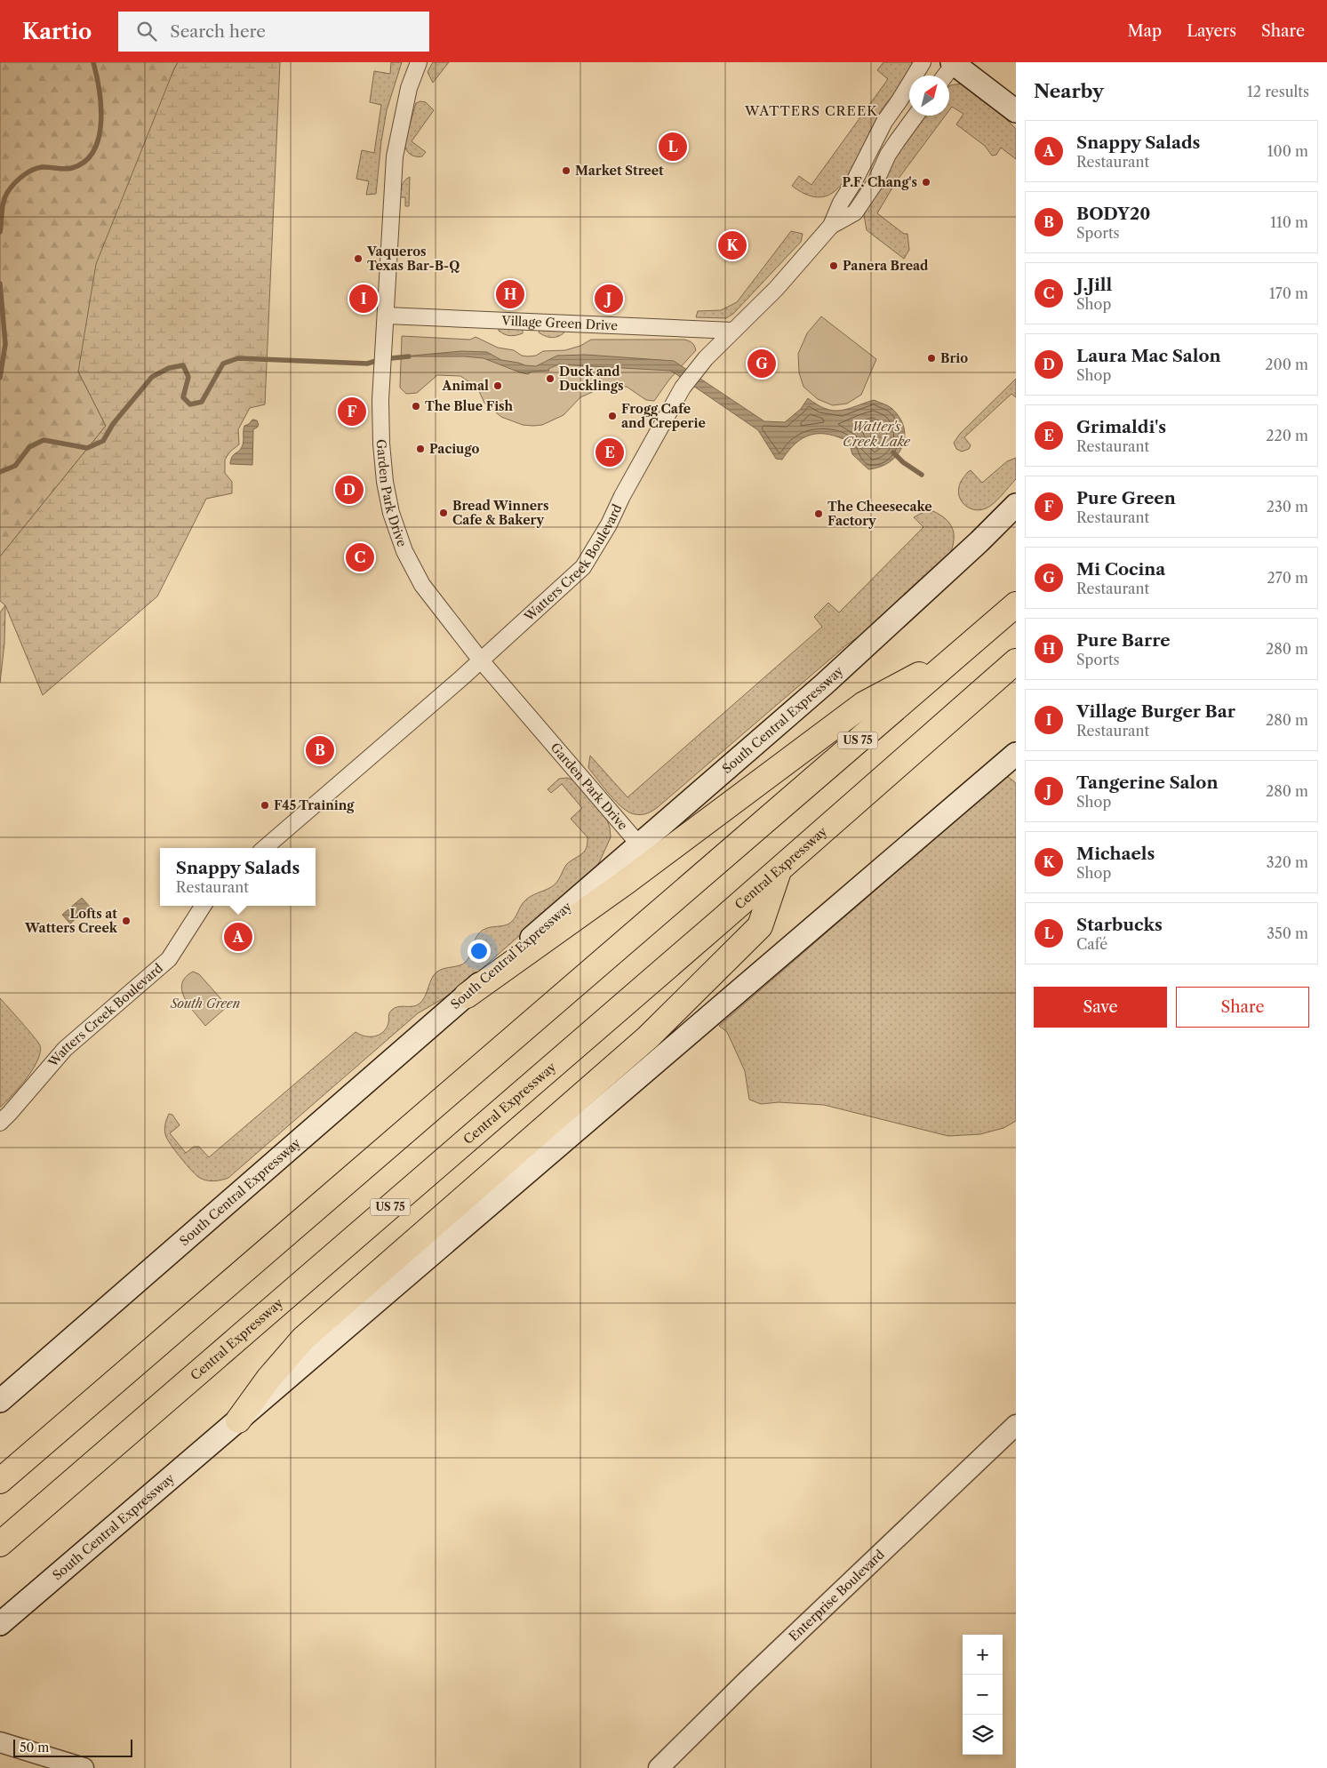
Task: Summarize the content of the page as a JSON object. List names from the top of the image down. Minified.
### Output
{"streets":{"highway":["US 75","Central Expressway"],"main road":["South Central Expressway"],"street":["Village Green Drive","Garden Park Drive","Watters Creek Boulevard","Enterprise Boulevard"]},"crossings":[["Village Green Drive","Garden Park Drive"],["Village Green Drive","Watters Creek Boulevard"],["Garden Park Drive","Watters Creek Boulevard"],["Garden Park Drive","South Central Expressway"]],"districts":["WATTERS CREEK"],"water":["Watter's Creek Lake"],"parks":["South Green"],"places":["Market Street","P.F. Chang's","Vaqueros Texas Bar-B-Q","Panera Bread","Brio","Duck and Ducklings","Animal","The Blue Fish","Frogg Cafe and Creperie","Paciugo","Bread Winners Cafe & Bakery","The Cheesecake Factory","F45 Training","Lofts at Watters Creek"],"scale_bar":"50 m","north":"top right","page":{"header":"Kartio","search":"Search here","nav":["Map","Layers","Share"],"heading":["Nearby","12 results"],"list":[{"mark":"A","name":"Snappy Salads","note":"Restaurant","value":"100 m"},{"mark":"B","name":"BODY20","note":"Sports","value":"110 m"},{"mark":"C","name":"J.Jill","note":"Shop","value":"170 m"},{"mark":"D","name":"Laura Mac Salon","note":"Shop","value":"200 m"},{"mark":"E","name":"Grimaldi's","note":"Restaurant","value":"220 m"},{"mark":"F","name":"Pure Green","note":"Restaurant","value":"230 m"},{"mark":"G","name":"Mi Cocina","note":"Restaurant","value":"270 m"},{"mark":"H","name":"Pure Barre","note":"Sports","value":"280 m"},{"mark":"I","name":"Village Burger Bar","note":"Restaurant","value":"280 m"},{"mark":"J","name":"Tangerine Salon","note":"Shop","value":"280 m"},{"mark":"K","name":"Michaels","note":"Shop","value":"320 m"},{"mark":"L","name":"Starbucks","note":"Café","value":"350 m"}],"pins":["L","K","H","I","J","G","F","E","D","C","B","A"],"popup":["Snappy Salads","Restaurant"],"buttons":["Save","Share"],"map_buttons":["+","−"],"scale":"50 m"}}
